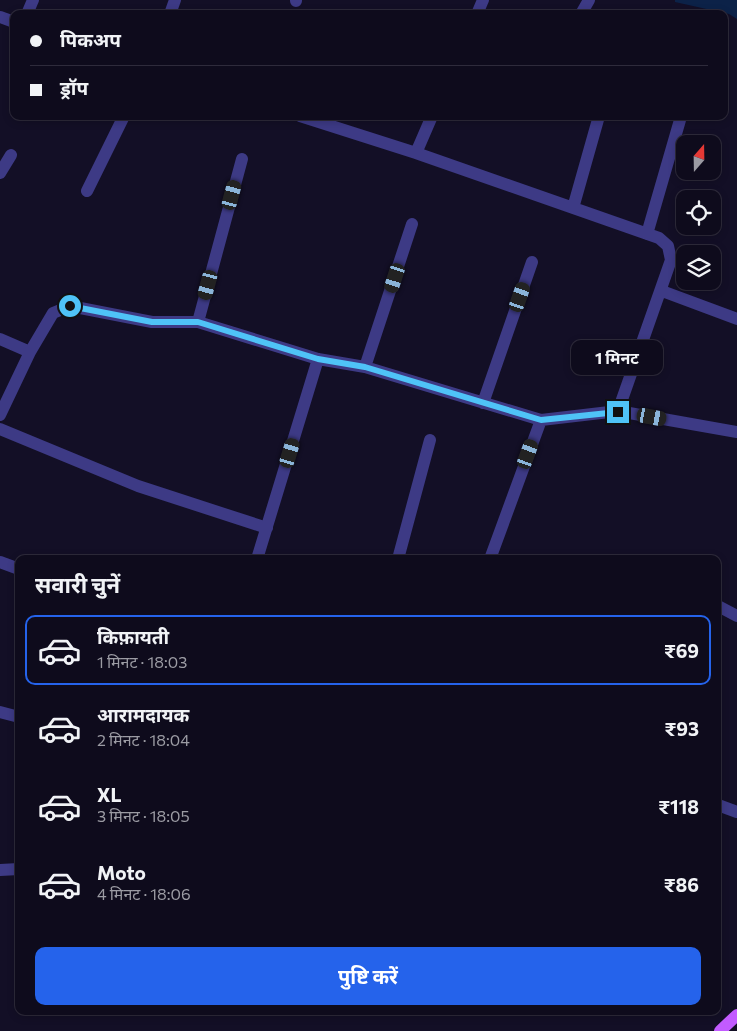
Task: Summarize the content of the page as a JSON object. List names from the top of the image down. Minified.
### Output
{"north":"top","page":{"banner":["पिकअप","ड्रॉप"],"bubble":"1 मिनट","heading":"सवारी चुनें","list":[{"name":"किफ़ायती","note":"1 मिनट · 18:03","value":"₹69"},{"name":"आरामदायक","note":"2 मिनट · 18:04","value":"₹93"},{"name":"XL","note":"3 मिनट · 18:05","value":"₹118"},{"name":"Moto","note":"4 मिनट · 18:06","value":"₹86"}],"buttons":"पुष्टि करें"}}
